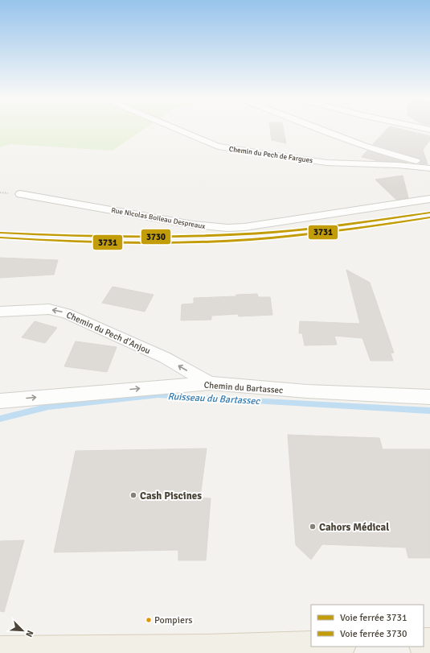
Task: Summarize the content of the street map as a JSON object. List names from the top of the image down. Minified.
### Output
{"streets":{"street":["Chemin du Pech de Fargues","Rue Nicolas Boileau Despreaux","Chemin du Pech d'Anjou","Chemin du Bartassec"]},"crossings":[["Chemin du Pech d'Anjou","Chemin du Bartassec"]],"one_way":["Chemin du Pech d'Anjou","Chemin du Bartassec"],"water":["Ruisseau du Bartassec"],"places":["Cash Piscines","Cahors Médical","Pompiers"],"lines":["rail line 3730","rail line 3731"],"legend":["Voie ferrée 3731","Voie ferrée 3730"],"north":"bottom right"}
